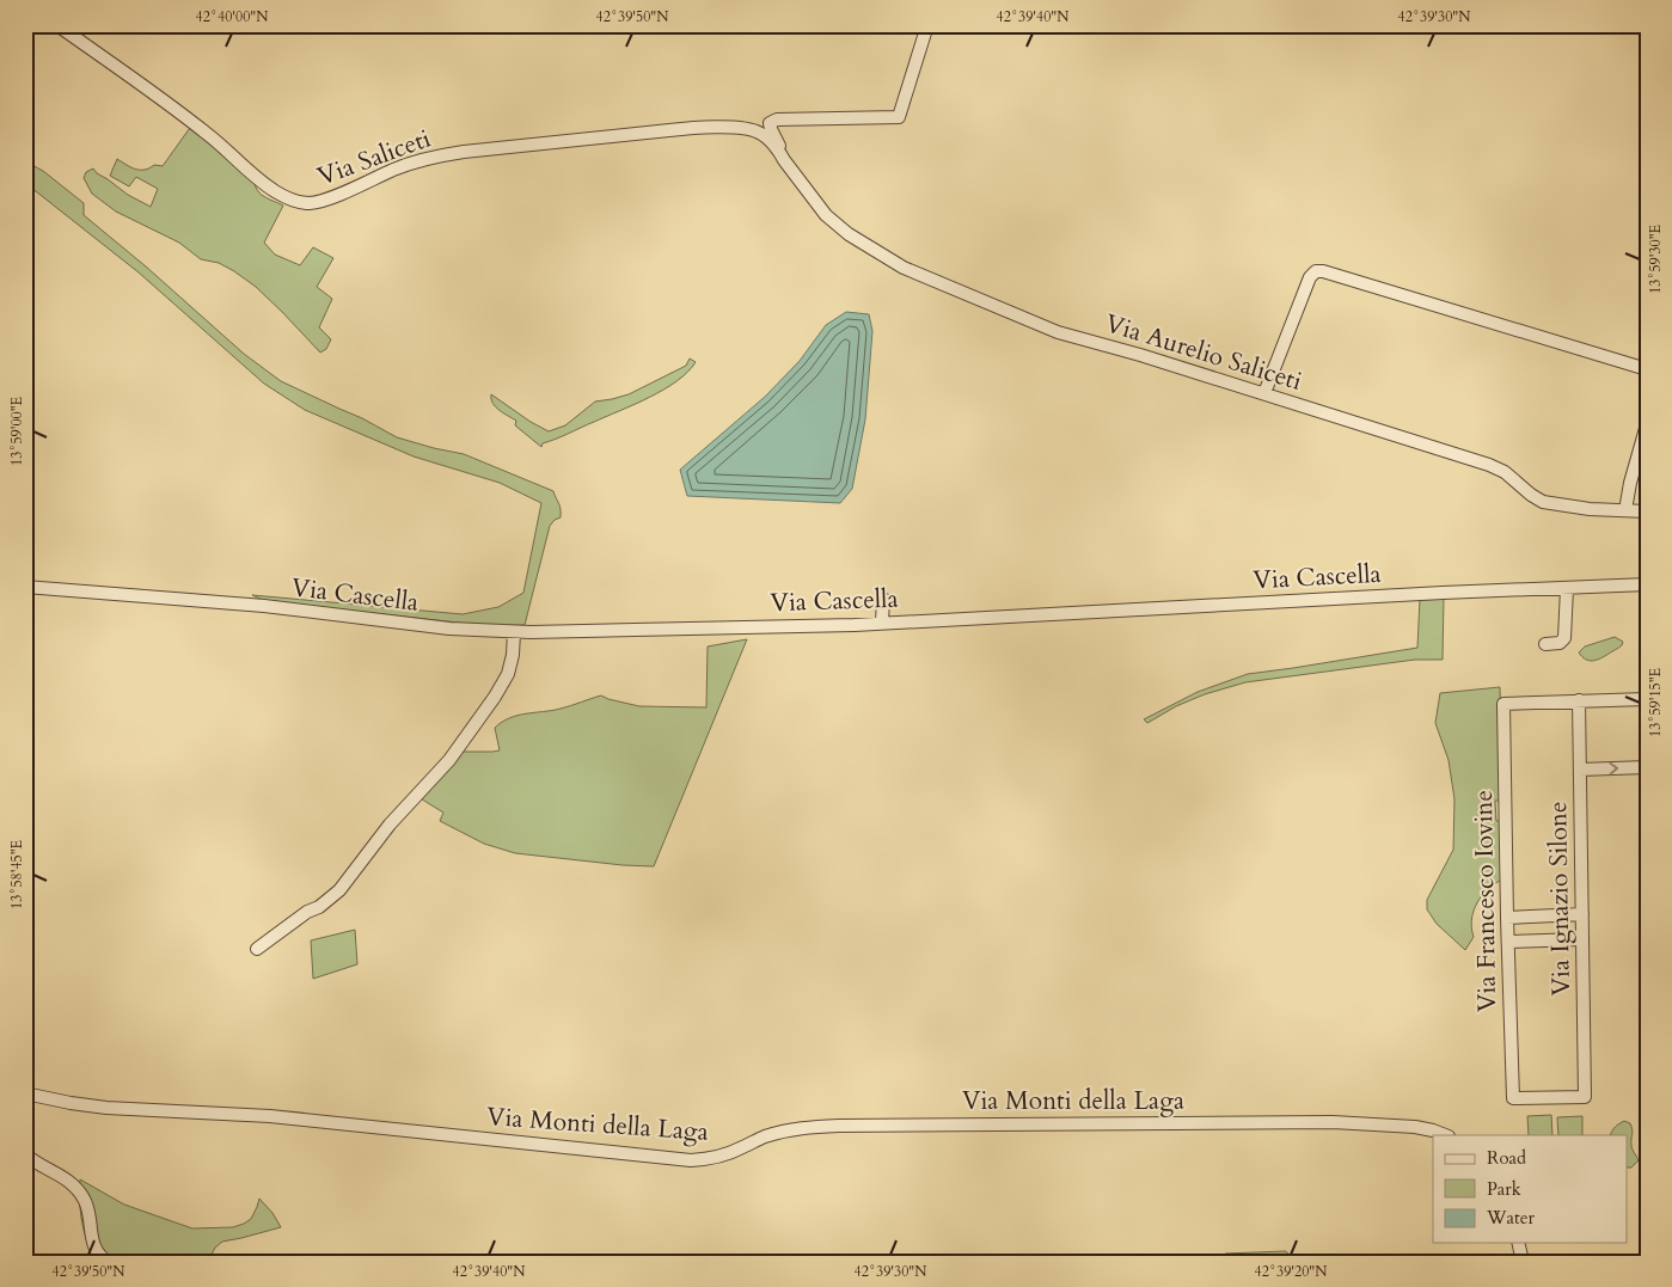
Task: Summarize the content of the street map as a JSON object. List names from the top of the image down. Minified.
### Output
{"streets":{"street":["Via Saliceti","Via Aurelio Saliceti","Via Cascella","Via Ignazio Silone","Via Francesco Iovine","Via Monti della Laga"]},"crossings":[["Via Saliceti","Via Aurelio Saliceti"],["Via Ignazio Silone","Via Francesco Iovine"]],"legend":["Road","Park","Water"],"coordinates":["42°40'00\"N","42°39'50\"N","42°39'40\"N","42°39'30\"N","13°59'30\"E","13°59'00\"E","13°59'15\"E","13°58'45\"E","42°39'20\"N"]}
